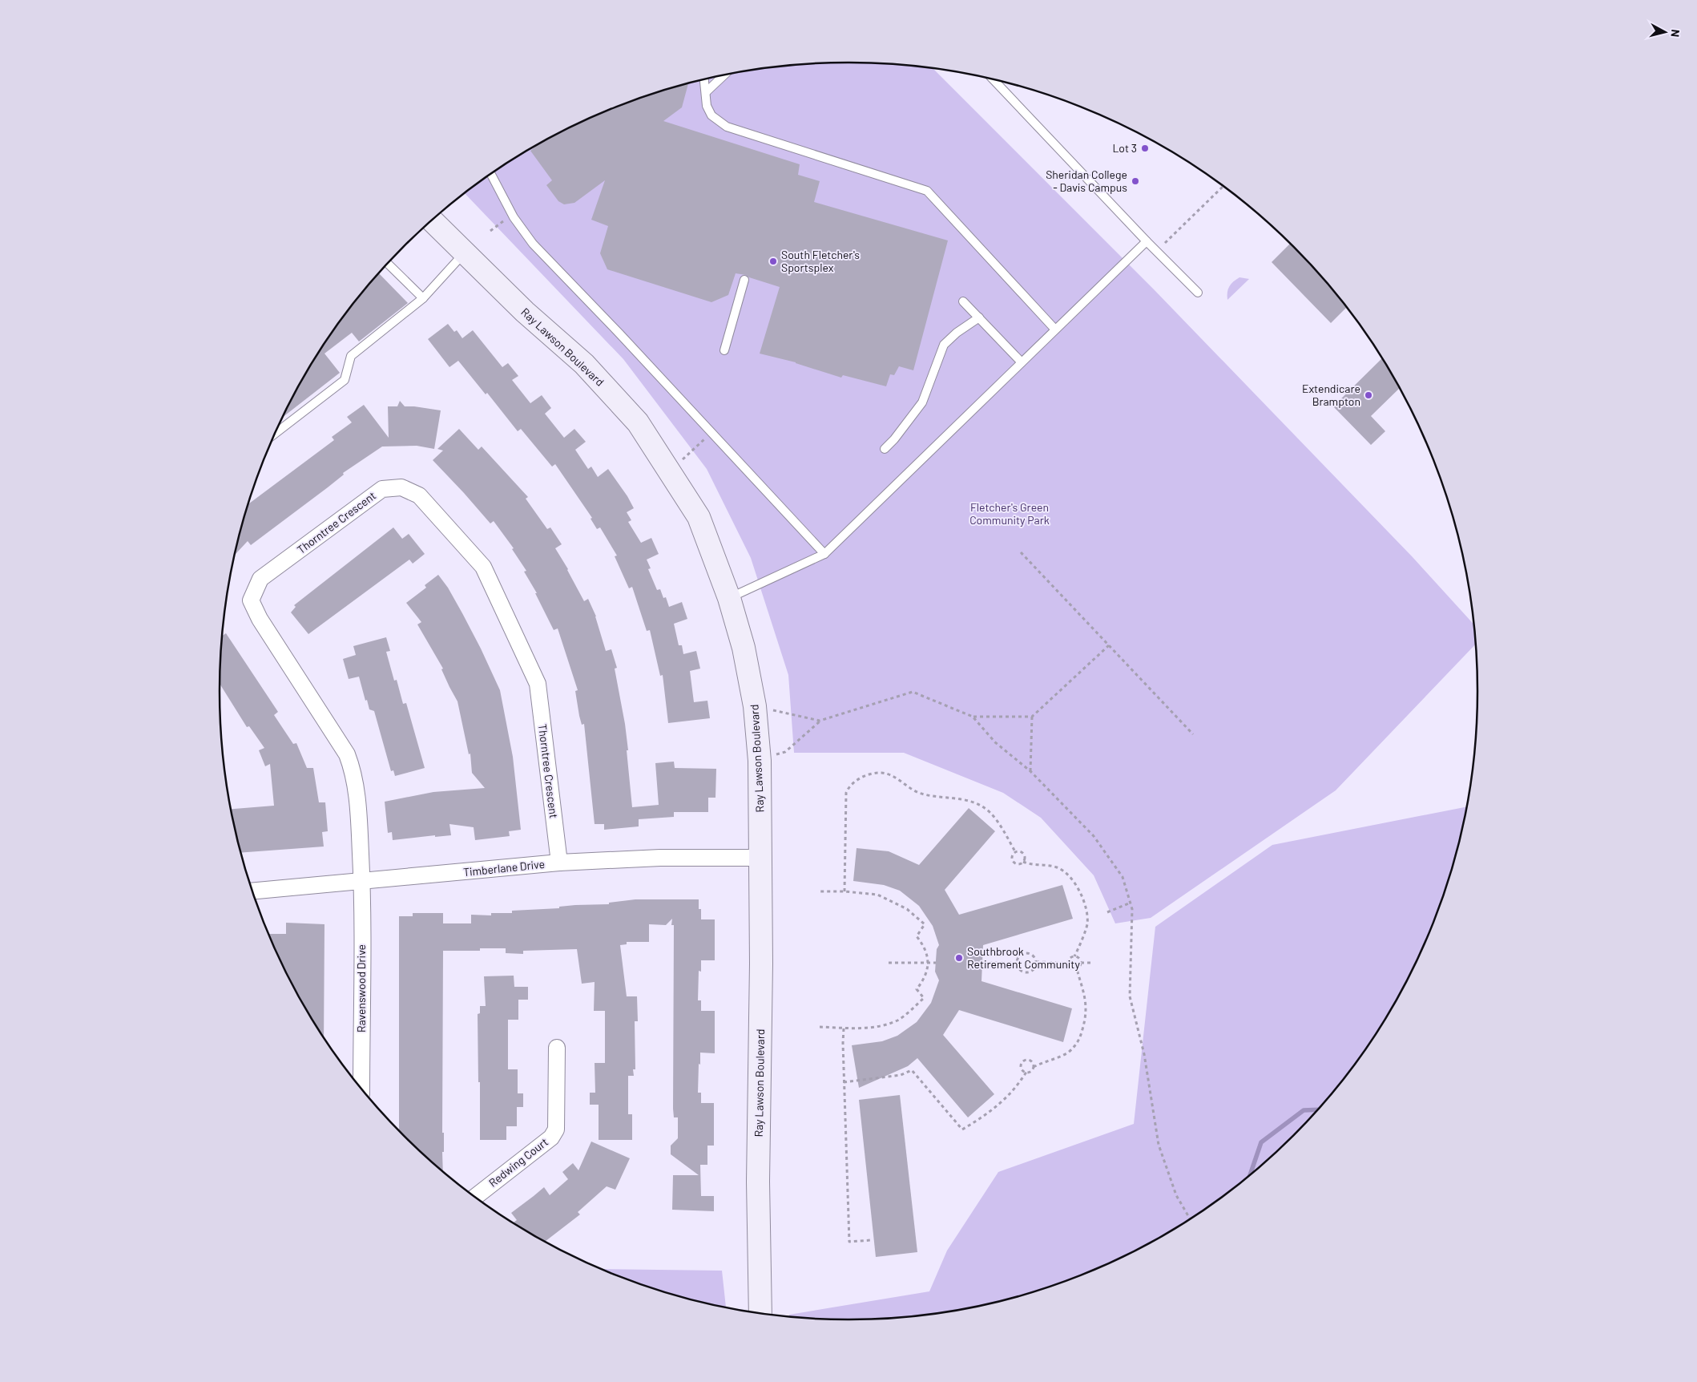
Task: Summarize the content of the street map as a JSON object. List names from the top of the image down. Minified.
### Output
{"streets":{"street":["Ray Lawson Boulevard","Thorntree Crescent","Timberlane Drive","Ravenswood Drive","Redwing Court"]},"crossings":[["Ray Lawson Boulevard","Timberlane Drive"],["Thorntree Crescent","Timberlane Drive"],["Thorntree Crescent","Ravenswood Drive"],["Timberlane Drive","Ravenswood Drive"]],"parks":["Fletcher's Green Community Park"],"places":["Lot 3","Sheridan College - Davis Campus","South Fletcher's Sportsplex","Extendicare Brampton","Southbrook Retirement Community"],"north":"right"}
